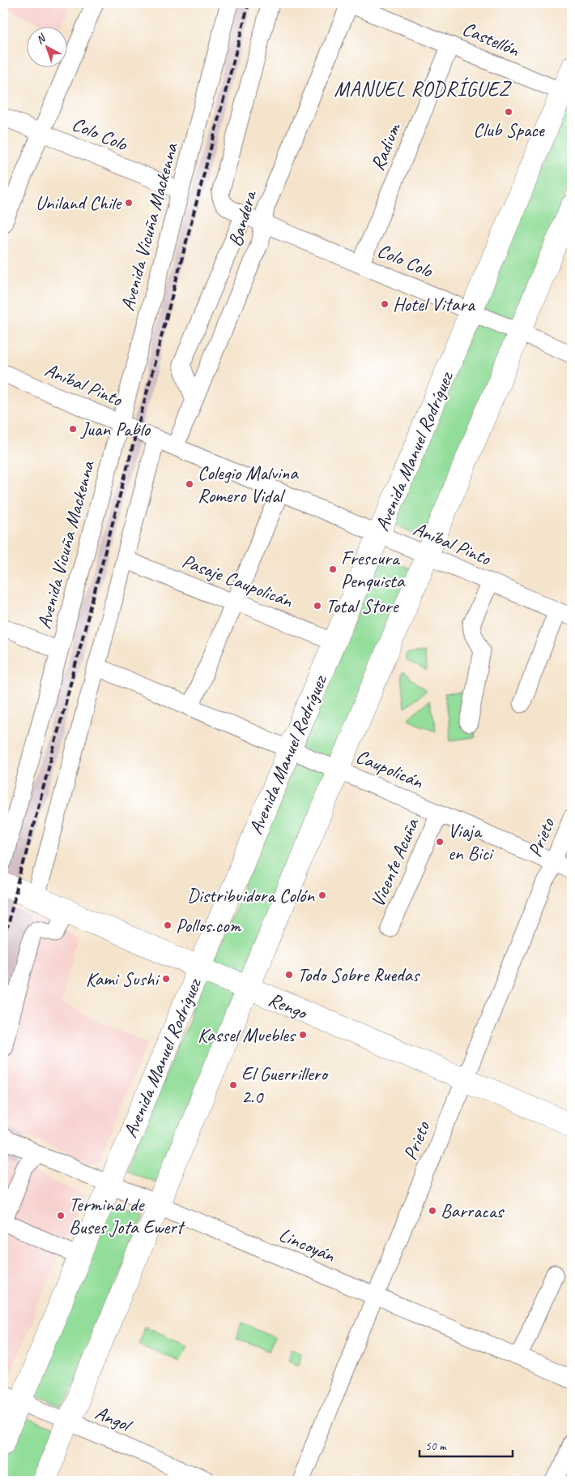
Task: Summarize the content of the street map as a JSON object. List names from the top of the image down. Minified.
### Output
{"streets":{"main road":["Avenida Manuel Rodríguez","Rengo"],"street":["Castellón","Colo Colo","Radium","Bandera","Avenida Vicuña Mackenna","Aníbal Pinto","Pasaje Caupolicán","Caupolicán","Prieto","Vicente Acuña","Lincoyán","Angol"]},"crossings":[["Castellón","Radium"],["Castellón","Bandera"],["Castellón","Avenida Manuel Rodríguez"],["Colo Colo","Radium"],["Colo Colo","Bandera"],["Colo Colo","Avenida Vicuña Mackenna"],["Colo Colo","Avenida Manuel Rodríguez"],["Bandera","Aníbal Pinto"],["Avenida Vicuña Mackenna","Aníbal Pinto"],["Aníbal Pinto","Avenida Manuel Rodríguez"],["Avenida Manuel Rodríguez","Pasaje Caupolicán"],["Avenida Manuel Rodríguez","Caupolicán"],["Avenida Manuel Rodríguez","Rengo"],["Avenida Manuel Rodríguez","Lincoyán"],["Avenida Manuel Rodríguez","Angol"],["Caupolicán","Prieto"],["Caupolicán","Vicente Acuña"],["Prieto","Rengo"],["Prieto","Lincoyán"]],"districts":["MANUEL RODRÍGUEZ"],"places":["Club Space","Uniland Chile","Hotel Vitara","Juan Pablo","Colegio Malvina Romero Vidal","Frescura Penquista","Total Store","Viaja en Bici","Distribuidora Colón","Pollos.com","Todo Sobre Ruedas","Kami Sushi","Kassel Muebles","El Guerrillero 2.0","Barracas","Terminal de Buses Jota Ewert"],"scale_bar":"50 m","north":"top left"}
